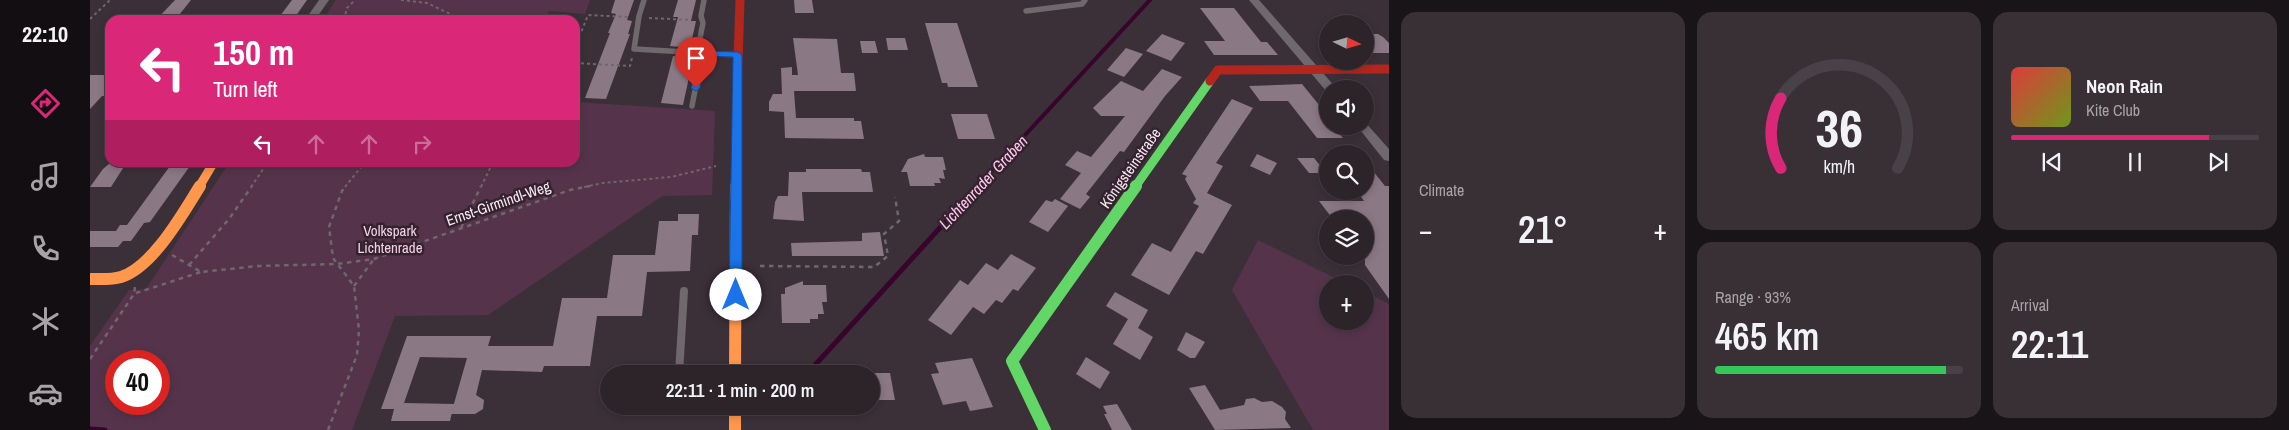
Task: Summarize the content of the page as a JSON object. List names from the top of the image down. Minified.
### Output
{"streets":{"street":["Königsteinstraße"],"path":["Ernst-Girmindl-Weg"]},"water":["Lichtenrader Graben"],"parks":["Volkspark Lichtenrade"],"north":"right","page":{"tabs":"22:10","tile":["Climate",["Range · 93%","465 km"],["Arrival","22:11"]],"map_buttons":"+","turn":["150 m","Turn left"],"song":["Neon Rain","Kite Club"],"heat":["−","21°","+"],"limit":"40","trip":"22:11 · 1 min · 200 m","gauge":["36","km/h"]}}
